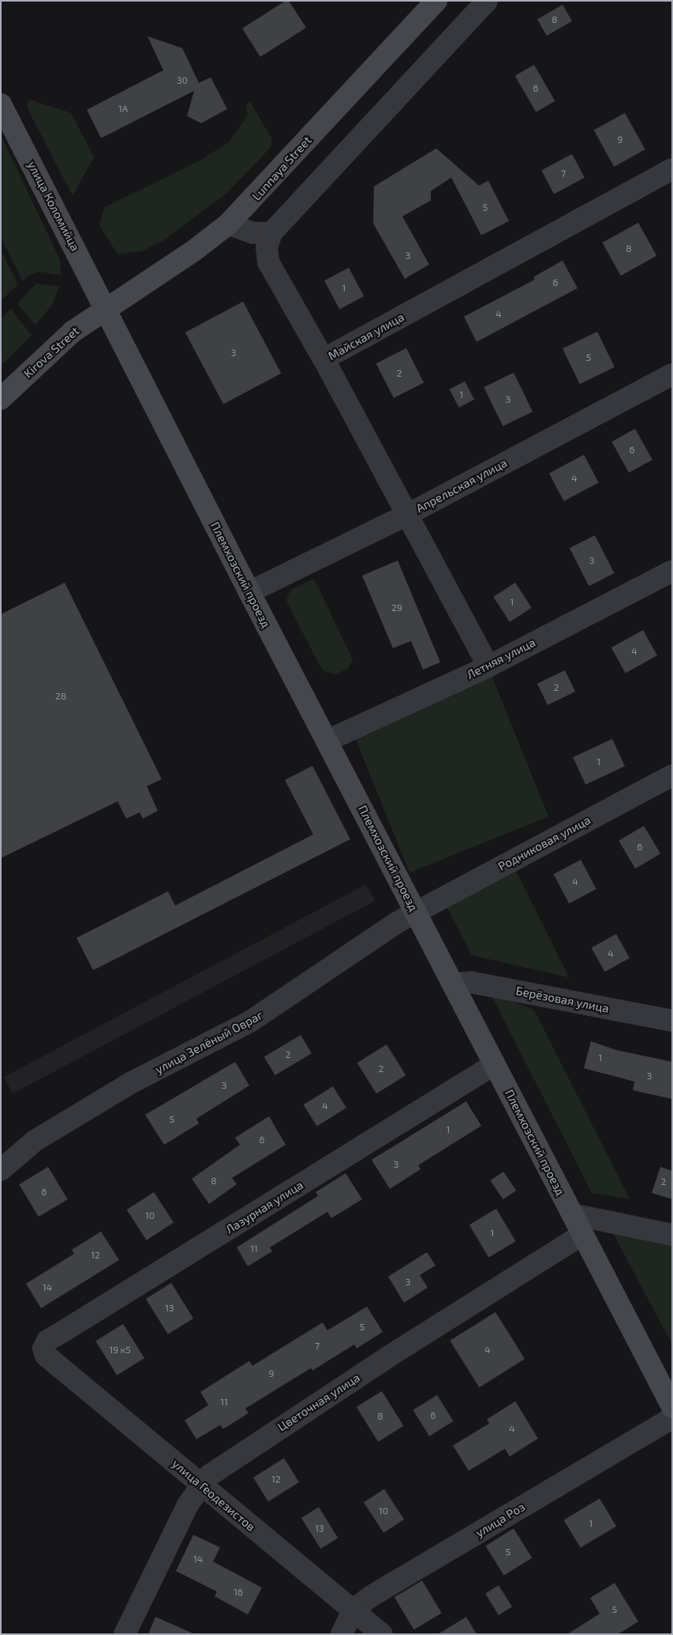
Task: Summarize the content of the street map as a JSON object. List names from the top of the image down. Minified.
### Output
{"streets":{"main road":["Lunnaya Street","улица Коломийца","Kirova Street","Племхозский проезд"],"street":["Майская улица","Апрельская улица","Летняя улица","Родниковая улица","Берёзовая улица","улица Зелёный Овраг","Лазурная улица","Цветочная улица","улица Геодезистов","улица Роз"]},"crossings":[["Lunnaya Street","улица Коломийца"],["Lunnaya Street","Kirova Street"],["Lunnaya Street","Племхозский проезд"],["улица Коломийца","Kirova Street"],["улица Коломийца","Племхозский проезд"],["Майская улица","Апрельская улица"],["Майская улица","Летняя улица"],["Kirova Street","Племхозский проезд"],["Апрельская улица","Племхозский проезд"],["Племхозский проезд","Летняя улица"],["Племхозский проезд","Родниковая улица"],["Племхозский проезд","Берёзовая улица"],["Племхозский проезд","улица Зелёный Овраг"],["Племхозский проезд","Лазурная улица"],["Племхозский проезд","Цветочная улица"],["Родниковая улица","улица Зелёный Овраг"],["Лазурная улица","улица Геодезистов"],["Цветочная улица","улица Геодезистов"],["улица Геодезистов","улица Роз"]],"house_numbers":["8","30","6","1А","9","7","5","8","3","6","1","4","3","5","2","1","3","6","4","3","1","29","4","2","28","1","6","4","4","2","1","2","3","3","4","5","1","6","3","8","2","6","10","1","11","12","3","14","13","5","7","19 к5","4","9","11","6","8","4","12","10","1","13","5","14","16","5"]}
